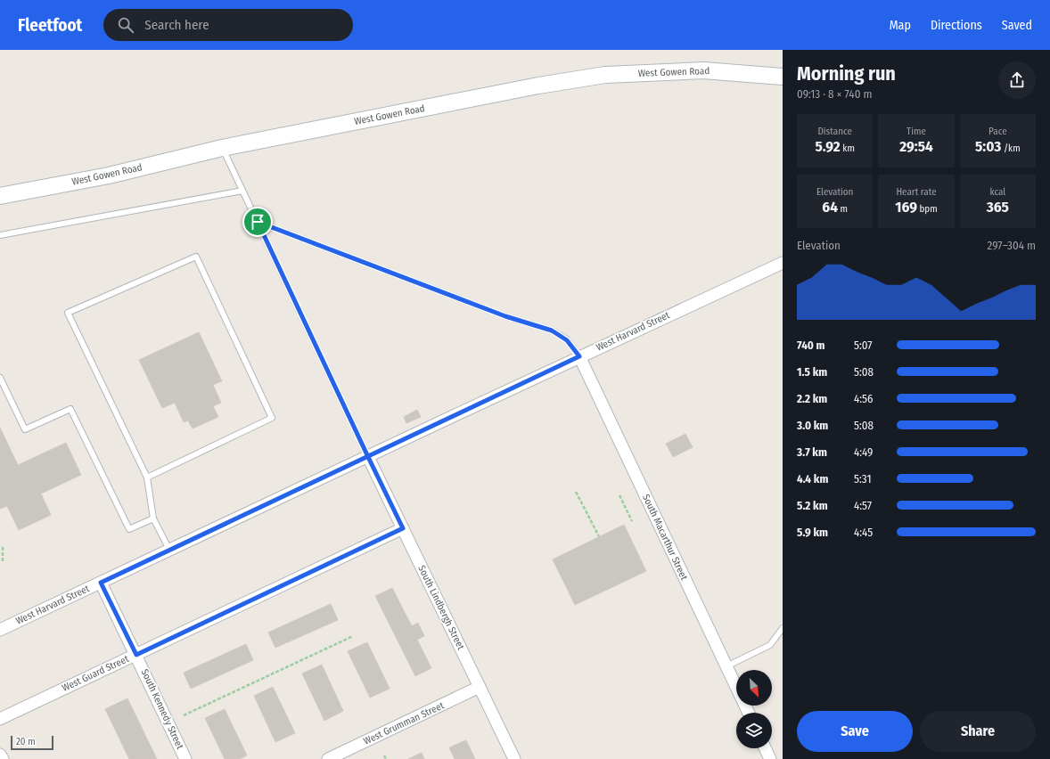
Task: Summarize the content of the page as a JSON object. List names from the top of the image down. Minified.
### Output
{"streets":{"main road":["West Gowen Road"],"street":["West Harvard Street","South Macarthur Street","South Lindbergh Street","West Guard Street","South Kennedy Street","West Grumman Street"]},"crossings":[["West Harvard Street","South Macarthur Street"],["West Harvard Street","South Lindbergh Street"],["West Harvard Street","South Kennedy Street"],["South Lindbergh Street","West Guard Street"],["South Lindbergh Street","West Grumman Street"],["West Guard Street","South Kennedy Street"]],"scale_bar":"20 m","north":"bottom right","page":{"header":"Fleetfoot","search":"Search here","nav":["Map","Directions","Saved"],"heading":["Morning run","09:13 · 8 × 740 m"],"stats":[["Distance","5.92 km"],["Time","29:54"],["Pace","5:03 /km"],["Elevation","64 m"],["Heart rate","169 bpm"],["kcal","365"]],"chart":["Elevation","297–304 m"],"list":[{"name":"740 m","note":"5:07"},{"name":"1.5 km","note":"5:08"},{"name":"2.2 km","note":"4:56"},{"name":"3.0 km","note":"5:08"},{"name":"3.7 km","note":"4:49"},{"name":"4.4 km","note":"5:31"},{"name":"5.2 km","note":"4:57"},{"name":"5.9 km","note":"4:45"}],"buttons":["Save","Share"],"scale":"20 m"}}
